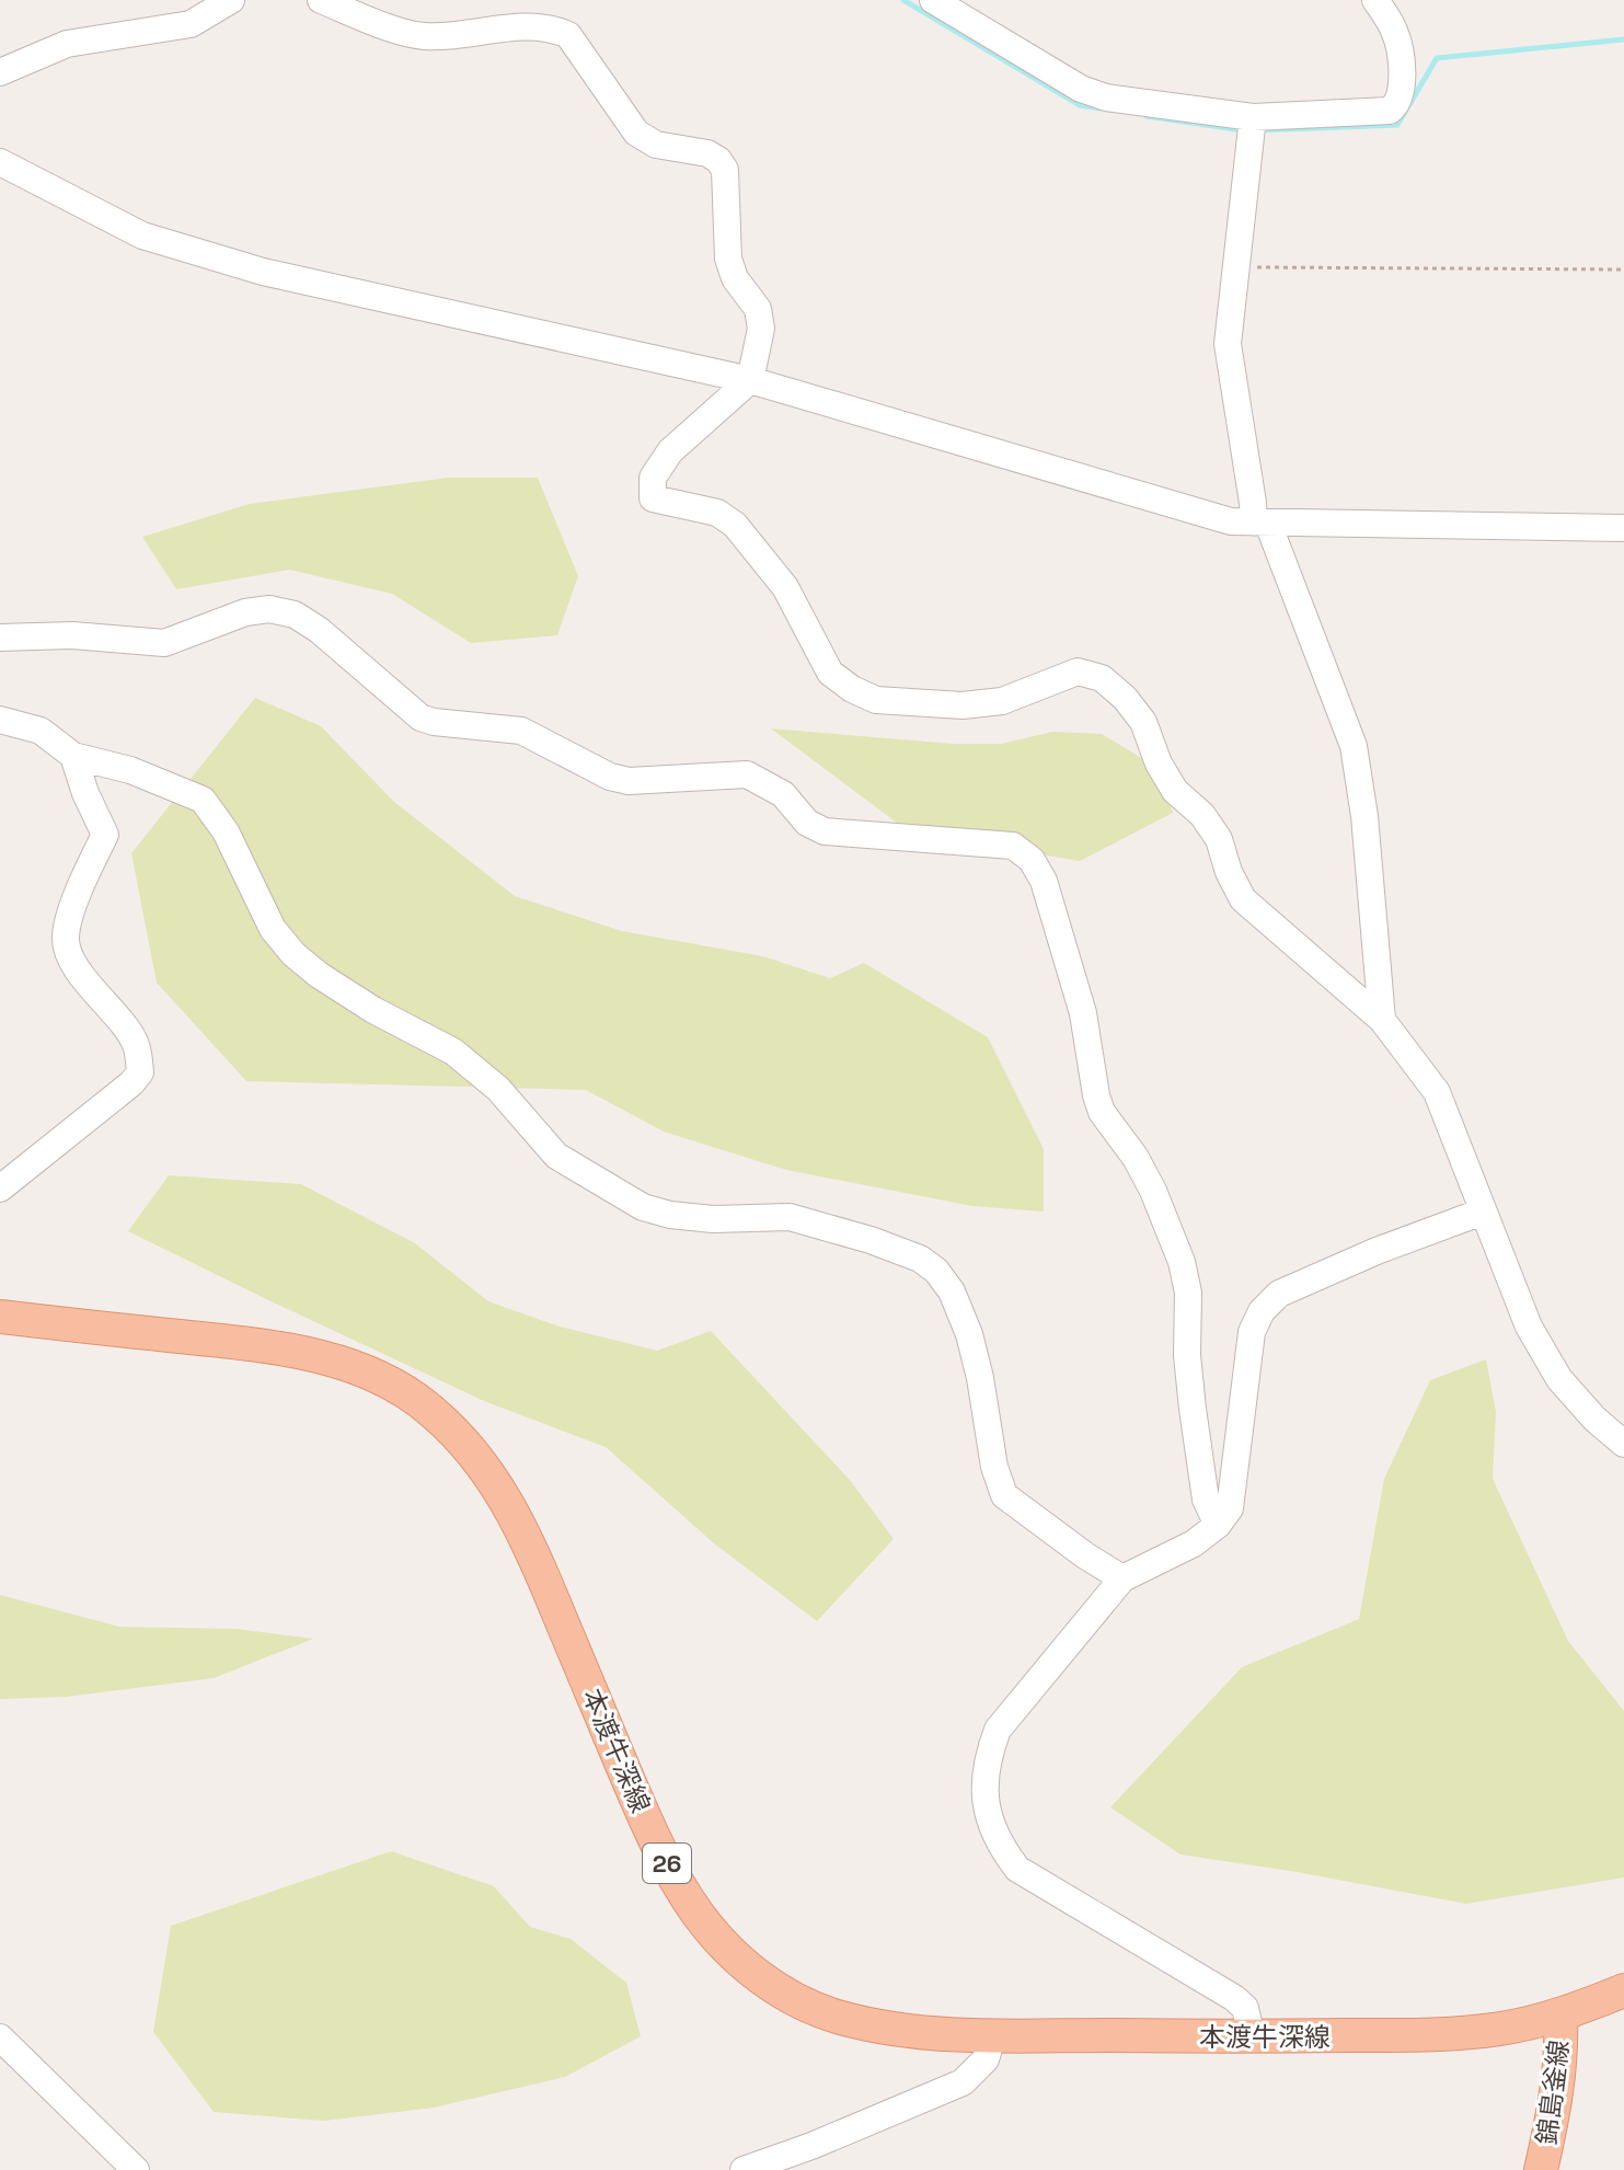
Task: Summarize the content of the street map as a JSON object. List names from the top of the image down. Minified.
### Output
{"streets":{"main road":["本渡牛深線","26","錦島釜線"]},"crossings":[["本渡牛深線","錦島釜線"]]}
